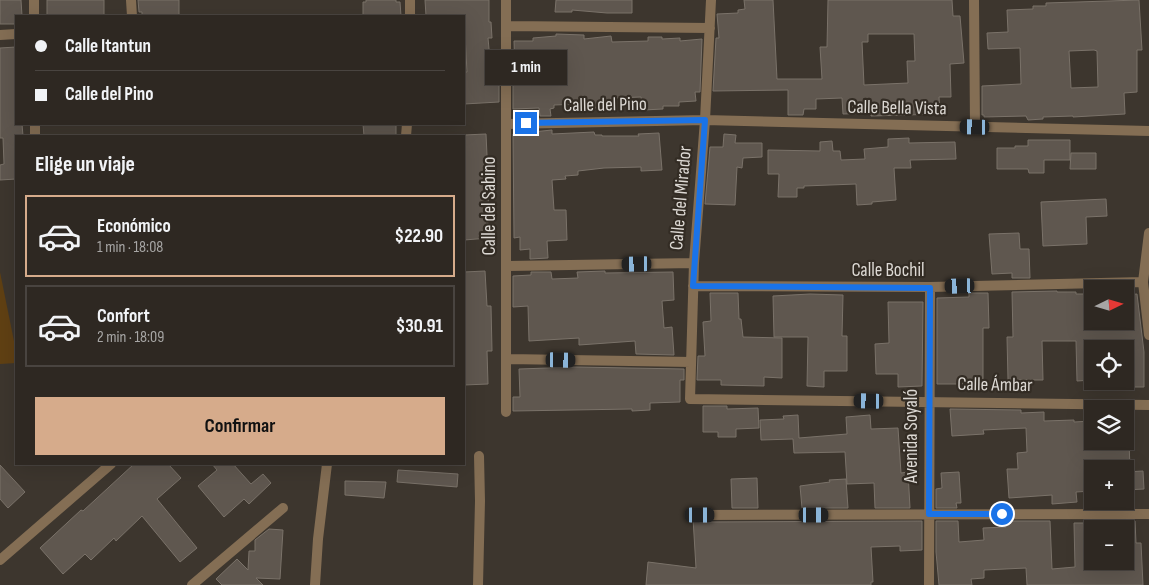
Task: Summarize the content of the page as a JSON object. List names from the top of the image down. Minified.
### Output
{"streets":{"street":["Calle del Pino","Calle Bella Vista","Calle del Mirador","Calle del Sabino","Calle Bochil","Calle Ámbar","Avenida Soyaló"]},"crossings":[["Calle del Pino","Calle Bella Vista"],["Calle del Pino","Calle del Mirador"],["Calle del Pino","Calle del Sabino"],["Calle Bella Vista","Calle del Mirador"],["Calle del Mirador","Calle Bochil"],["Calle del Mirador","Calle Ámbar"],["Calle Bochil","Avenida Soyaló"],["Calle Ámbar","Avenida Soyaló"]],"north":"right","page":{"banner":["Calle Itantun","Calle del Pino"],"bubble":"1 min","heading":"Elige un viaje","list":[{"name":"Económico","note":"1 min · 18:08","value":"$22.90"},{"name":"Confort","note":"2 min · 18:09","value":"$30.91"}],"map_buttons":["+","−"],"buttons":"Confirmar"}}
